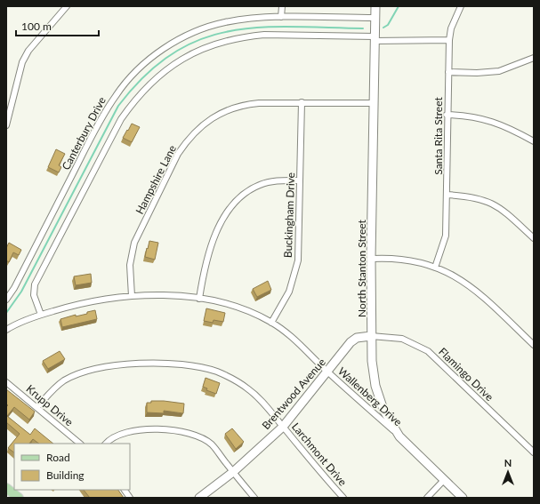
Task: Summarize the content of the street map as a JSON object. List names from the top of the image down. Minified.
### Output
{"streets":{"street":["Canterbury Drive","Santa Rita Street","Hampshire Lane","Buckingham Drive","North Stanton Street","Flamingo Drive","Brentwood Avenue","Wallenberg Drive","Krupp Drive","Larchmont Drive"]},"crossings":[["Canterbury Drive","North Stanton Street"],["Hampshire Lane","Buckingham Drive"],["Hampshire Lane","North Stanton Street"],["Hampshire Lane","Wallenberg Drive"],["Buckingham Drive","Wallenberg Drive"],["North Stanton Street","Flamingo Drive"],["North Stanton Street","Brentwood Avenue"],["North Stanton Street","Wallenberg Drive"],["Flamingo Drive","Brentwood Avenue"],["Brentwood Avenue","Wallenberg Drive"],["Brentwood Avenue","Larchmont Drive"],["Krupp Drive","Larchmont Drive"]],"legend":["Road","Building"],"scale_bar":"100 m","north":"top"}
